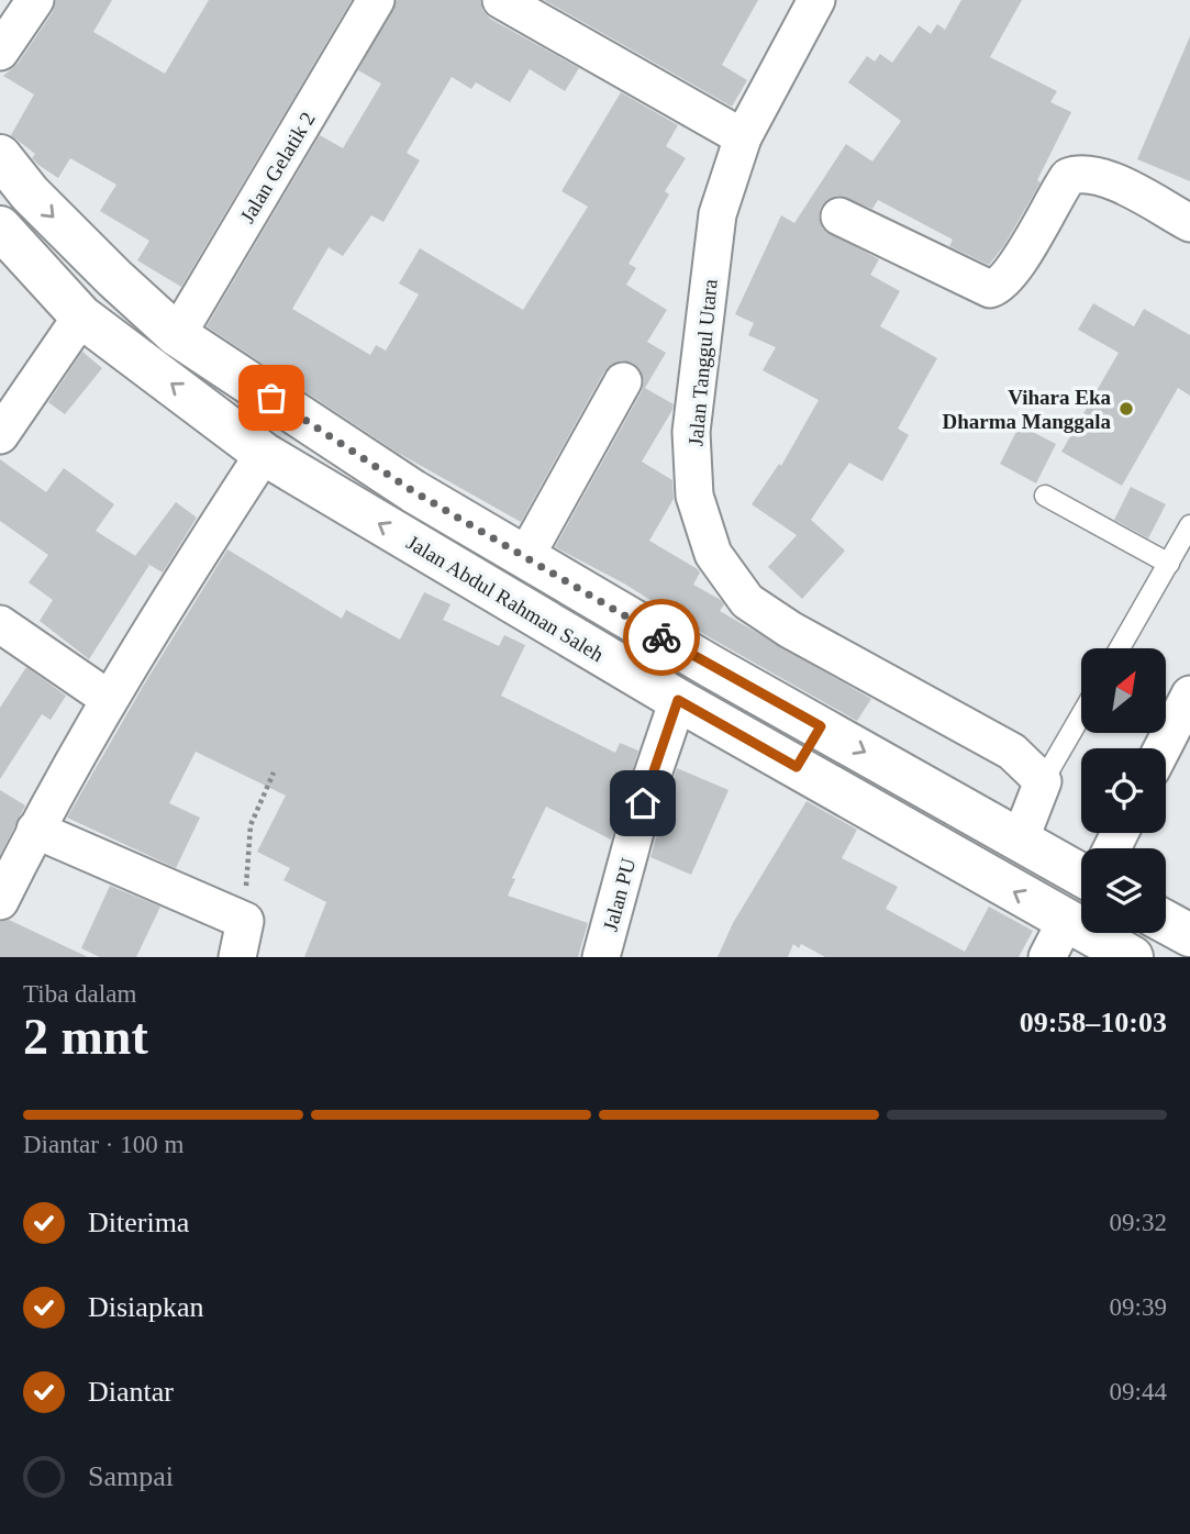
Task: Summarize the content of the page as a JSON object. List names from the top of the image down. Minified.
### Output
{"streets":{"highway":["Jalan Abdul Rahman Saleh"],"street":["Jalan Gelatik 2","Jalan Tanggul Utara","Jalan PU"]},"crossings":[["Jalan Gelatik 2","Jalan Abdul Rahman Saleh"],["Jalan Abdul Rahman Saleh","Jalan PU"]],"places":["Vihara Eka Dharma Manggala"],"north":"top right","page":{"heading":["2 mnt","Tiba dalam","09:58–10:03"],"bar":"Diantar · 100 m","list":[["Diterima","09:32"],["Disiapkan","09:39"],["Diantar","09:44"],"Sampai"]}}
